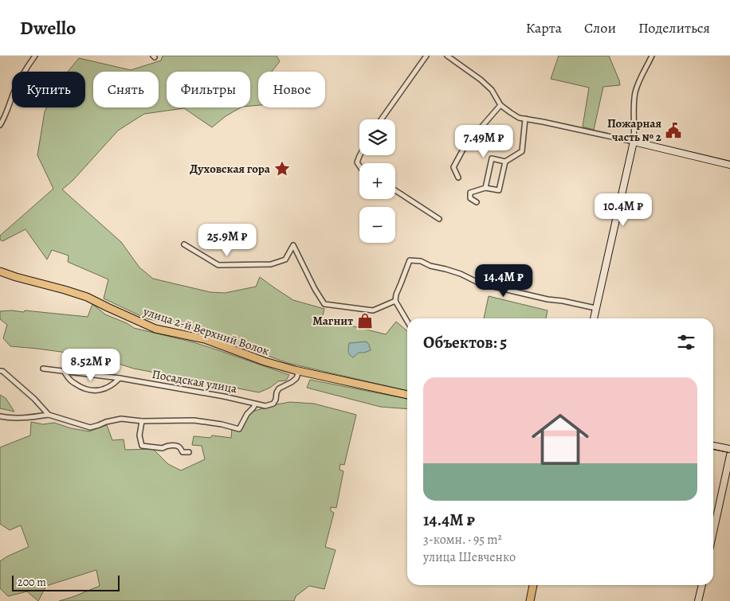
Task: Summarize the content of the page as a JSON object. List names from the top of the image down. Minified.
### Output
{"streets":{"main road":["улица 2-й Верхний Волок"],"street":["Посадская улица"]},"crossings":[["улица 2-й Верхний Волок","Посадская улица"]],"places":{"public building":["Пожарная часть № 2"],"place":["Духовская гора"],"shop":["Магнит"]},"scale_bar":"200 m","page":{"header":"Dwello","nav":["Карта","Слои","Поделиться"],"chip":["Купить","Снять","Фильтры","Новое"],"map_buttons":["+","−"],"price":["7.49M ₽","10.4M ₽","25.9M ₽","14.4M ₽","8.52M ₽"],"heading":"Объектов: 5","list":[{"name":"14.4M ₽","note":"3-комн. · 95 m² · улица Шевченко"}],"scale":"200 m"}}
